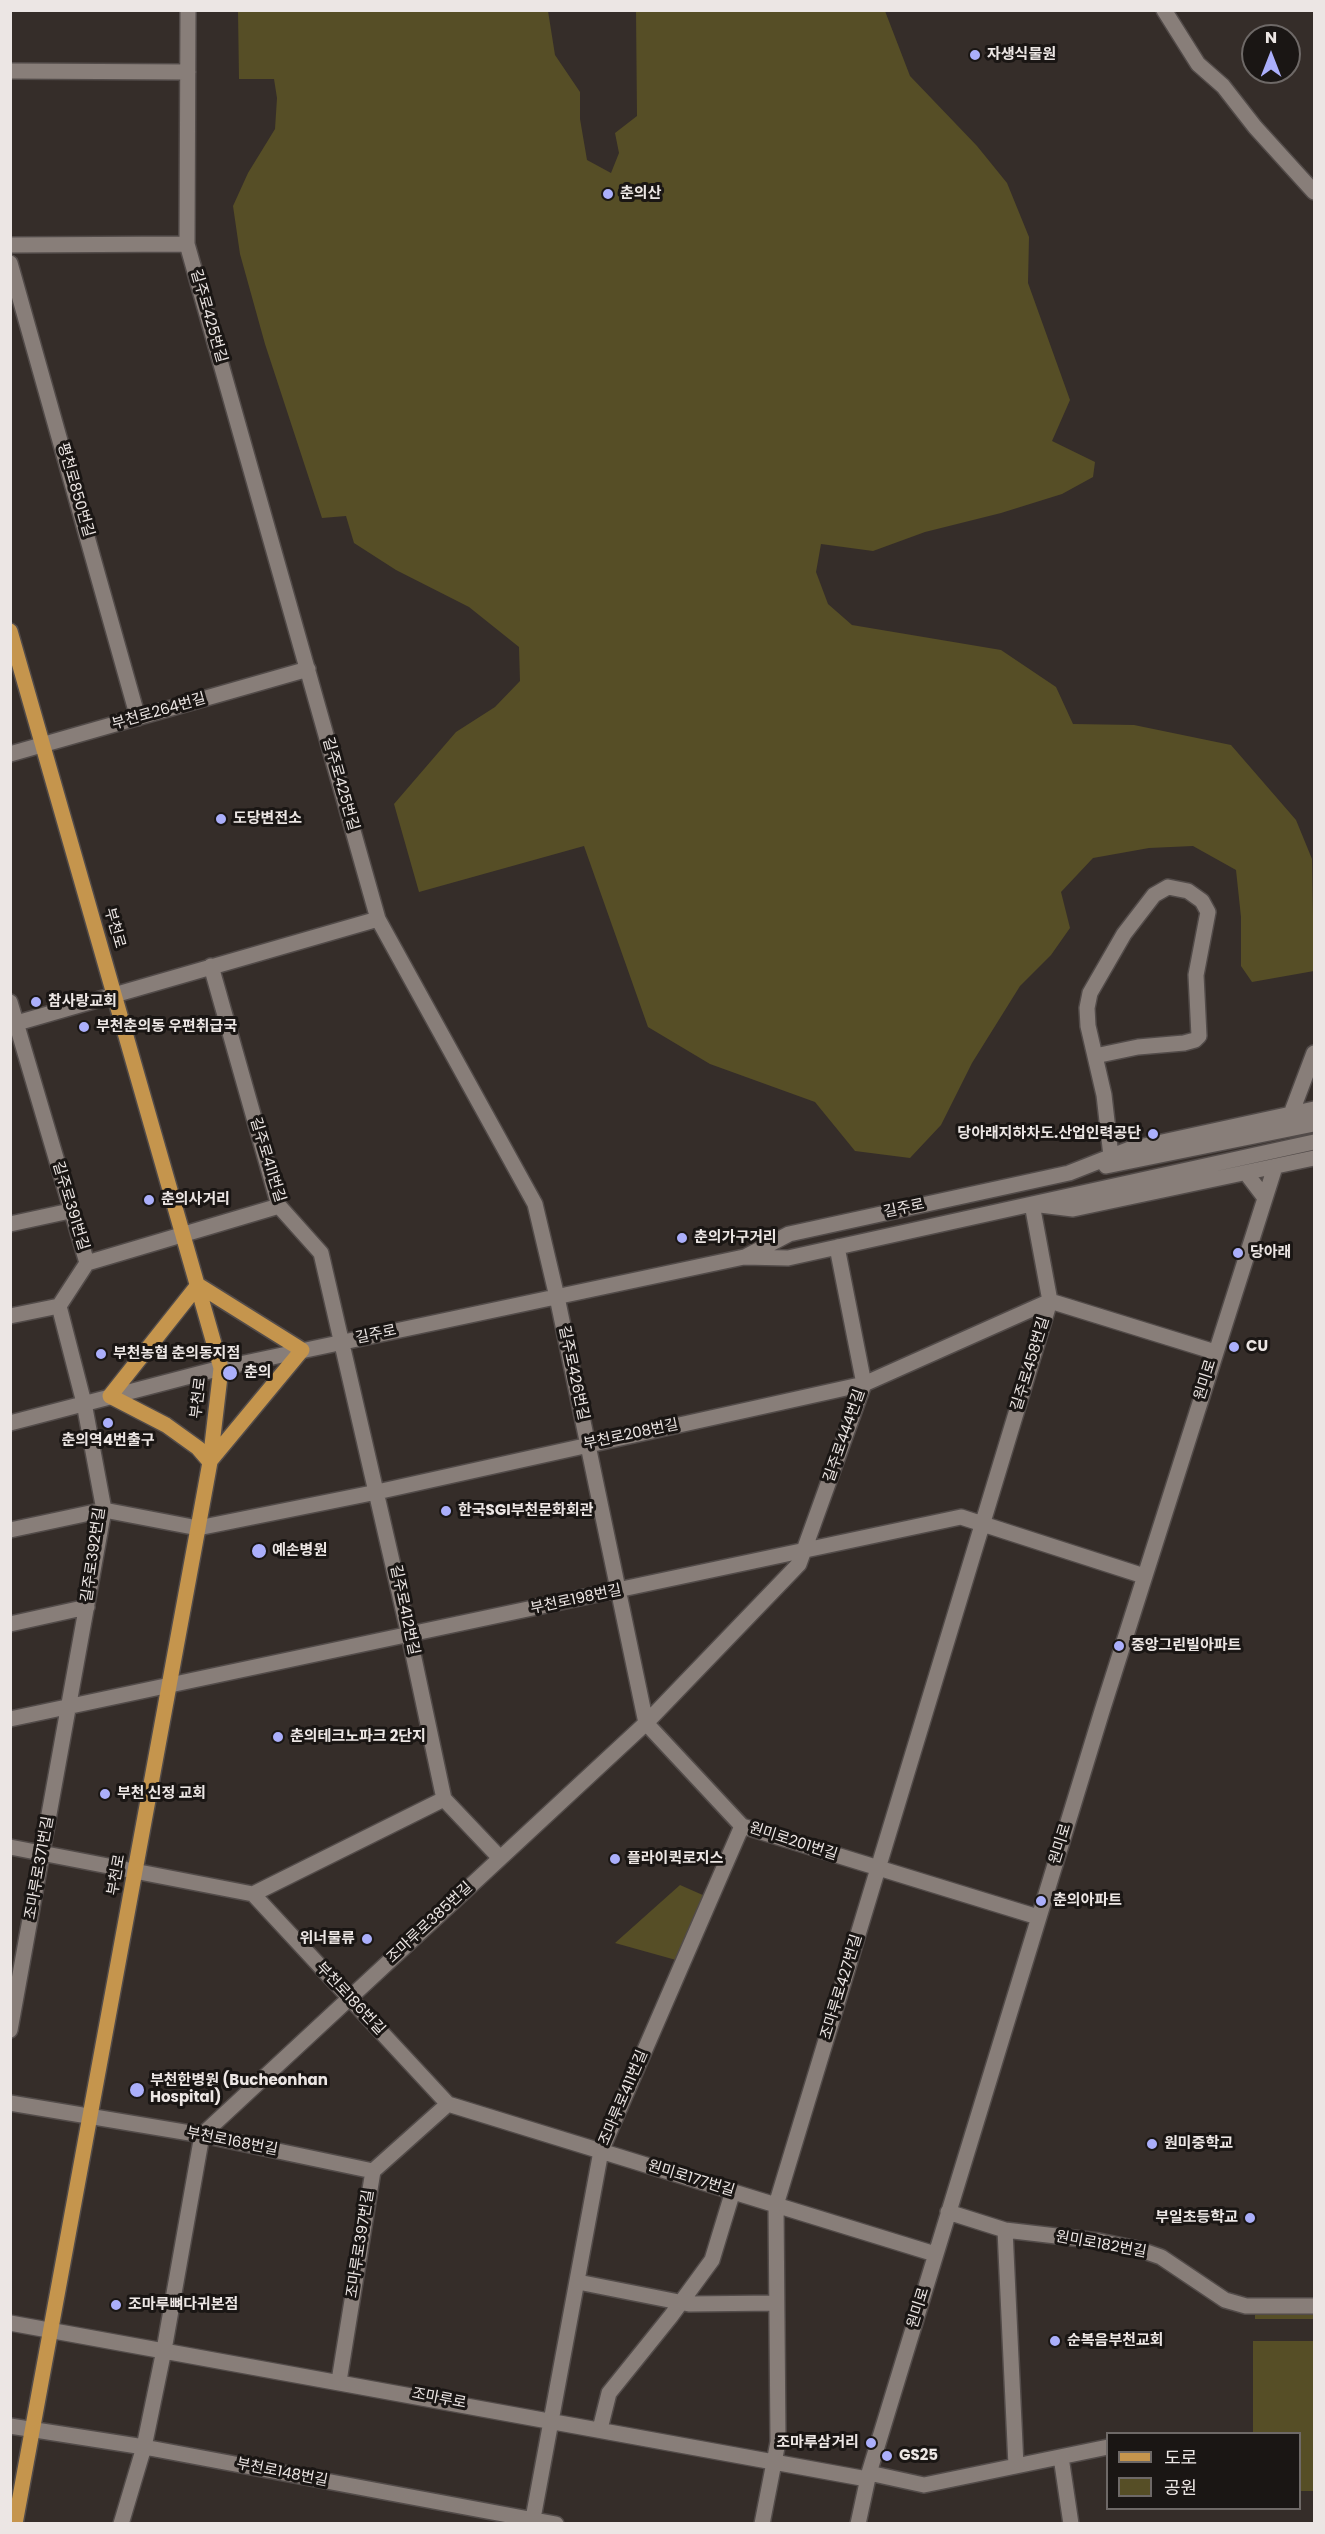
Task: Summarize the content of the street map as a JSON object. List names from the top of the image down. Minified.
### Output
{"streets":{"main road":["부천로"],"street":["길주로425번길","평천로850번길","부천로264번길","길주로411번길","길주로391번길","길주로","길주로458번길","길주로426번길","원미로","부천로208번길","길주로444번길","길주로392번길","부천로198번길","길주로412번길","원미로201번길","조마루로371번길","조마루로385번길","조마루로427번길","부천로186번길","조마루로411번길","부천로168번길","원미로177번길","조마루로397번길","원미로182번길","조마루로","부천로148번길"]},"crossings":[["길주로425번길","부천로264번길"],["길주로425번길","길주로"],["길주로425번길","길주로426번길"],["평천로850번길","부천로264번길"],["부천로264번길","부천로"],["부천로","길주로"],["부천로","부천로208번길"],["부천로","부천로198번길"],["부천로","부천로168번길"],["부천로","조마루로"],["부천로","부천로148번길"],["길주로411번길","길주로"],["길주로411번길","길주로412번길"],["길주로","길주로458번길"],["길주로","길주로426번길"],["길주로","원미로"],["길주로","길주로444번길"],["길주로","길주로392번길"],["길주로","길주로412번길"],["길주로458번길","부천로208번길"],["길주로458번길","부천로198번길"],["길주로458번길","조마루로427번길"],["길주로426번길","부천로208번길"],["길주로426번길","부천로198번길"],["원미로","부천로198번길"],["원미로","원미로201번길"],["원미로","원미로177번길"],["원미로","원미로182번길"],["원미로","조마루로"],["부천로208번길","길주로444번길"],["부천로208번길","길주로412번길"],["길주로444번길","부천로198번길"],["길주로444번길","조마루로385번길"],["길주로392번길","부천로198번길"],["길주로392번길","조마루로371번길"],["부천로198번길","길주로412번길"],["부천로198번길","조마루로371번길"],["부천로198번길","조마루로385번길"],["부천로198번길","조마루로427번길"],["원미로201번길","조마루로385번길"],["원미로201번길","조마루로427번길"],["원미로201번길","조마루로411번길"],["조마루로385번길","부천로186번길"],["조마루로385번길","부천로168번길"],["조마루로427번길","원미로177번길"],["조마루로427번길","조마루로"],["부천로186번길","원미로177번길"],["부천로186번길","조마루로397번길"],["조마루로411번길","원미로177번길"],["조마루로411번길","조마루로"],["조마루로411번길","부천로148번길"],["부천로168번길","조마루로397번길"],["원미로177번길","조마루로397번길"],["조마루로397번길","조마루로"]],"places":["자생식물원","춘의산","도당변전소","참사랑교회","부천춘의동 우편취급국","당아래지하차도.산업인력공단","춘의사거리","춘의가구거리","당아래","CU","부천농협 춘의동지점","춘의","춘의역4번출구","한국SGI부천문화회관","예손병원","중앙그린빌아파트","춘의테크노파크 2단지","부천 신정 교회","플라이퀵로지스","춘의아파트","위너물류","부천한병원 (Bucheonhan Hospital)","원미중학교","부일초등학교","조마루뼈다귀본점","순복음부천교회","조마루삼거리","GS25"],"legend":["도로","공원"],"north":"top"}
